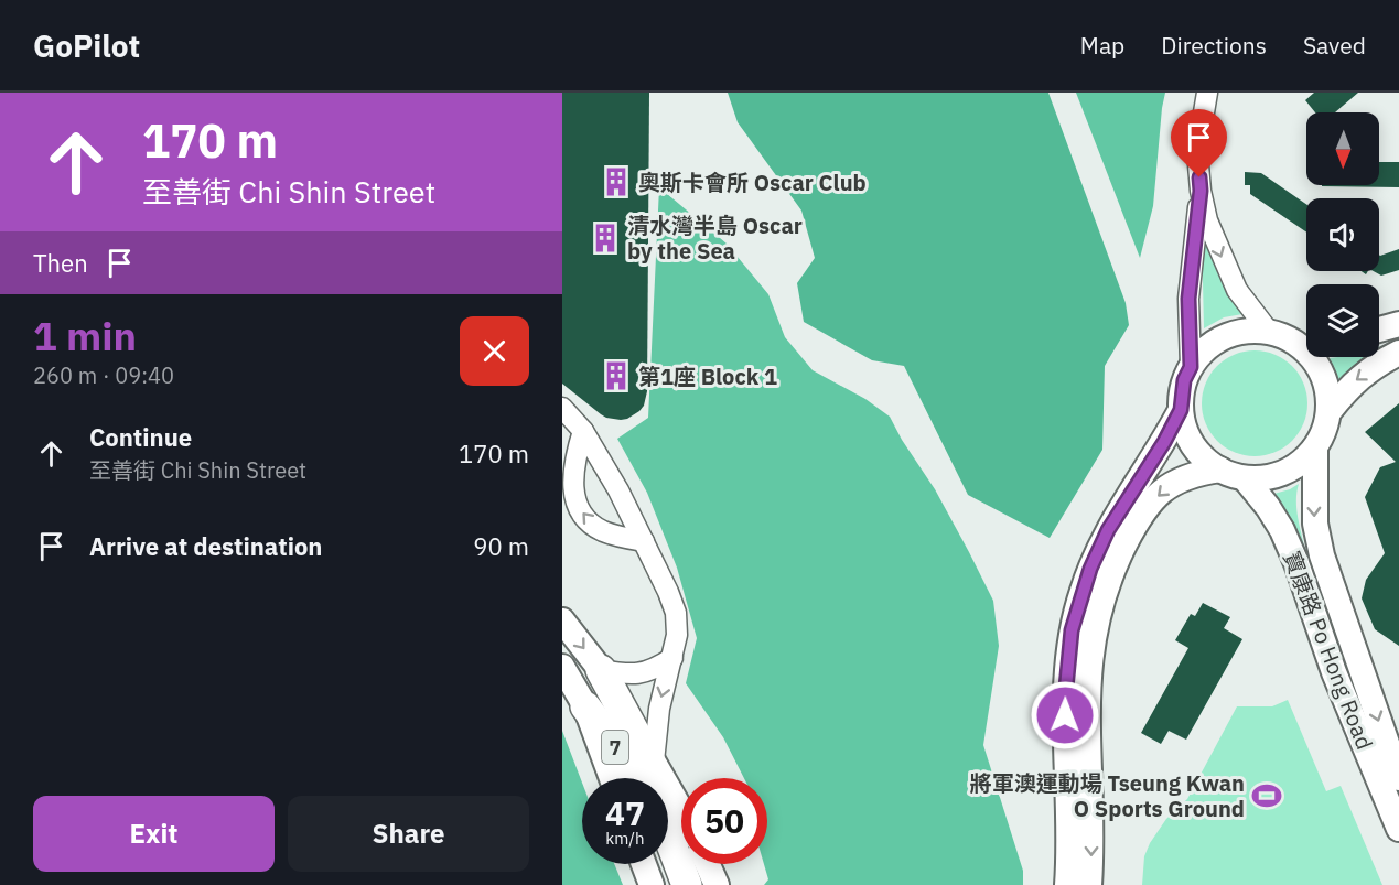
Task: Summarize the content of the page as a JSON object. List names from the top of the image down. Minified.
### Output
{"streets":{"highway":["7"],"main road":["寶康路 Po Hong Road"]},"places":{"building":["奧斯卡會所 Oscar Club","清水灣半島 Oscar by the Sea","第1座 Block 1"],"sports":["將軍澳運動場 Tseung Kwan O Sports Ground"]},"north":"bottom","page":{"header":"GoPilot","nav":["Map","Directions","Saved"],"turn":["170 m","至善街 Chi Shin Street"],"then":"Then","heading":["1 min","260 m · 09:40"],"list":[{"name":"Continue","note":"至善街 Chi Shin Street","value":"170 m"},{"name":"Arrive at destination","value":"90 m"}],"speed":"47 km/h","limit":"50","buttons":["Exit","Share"]}}
